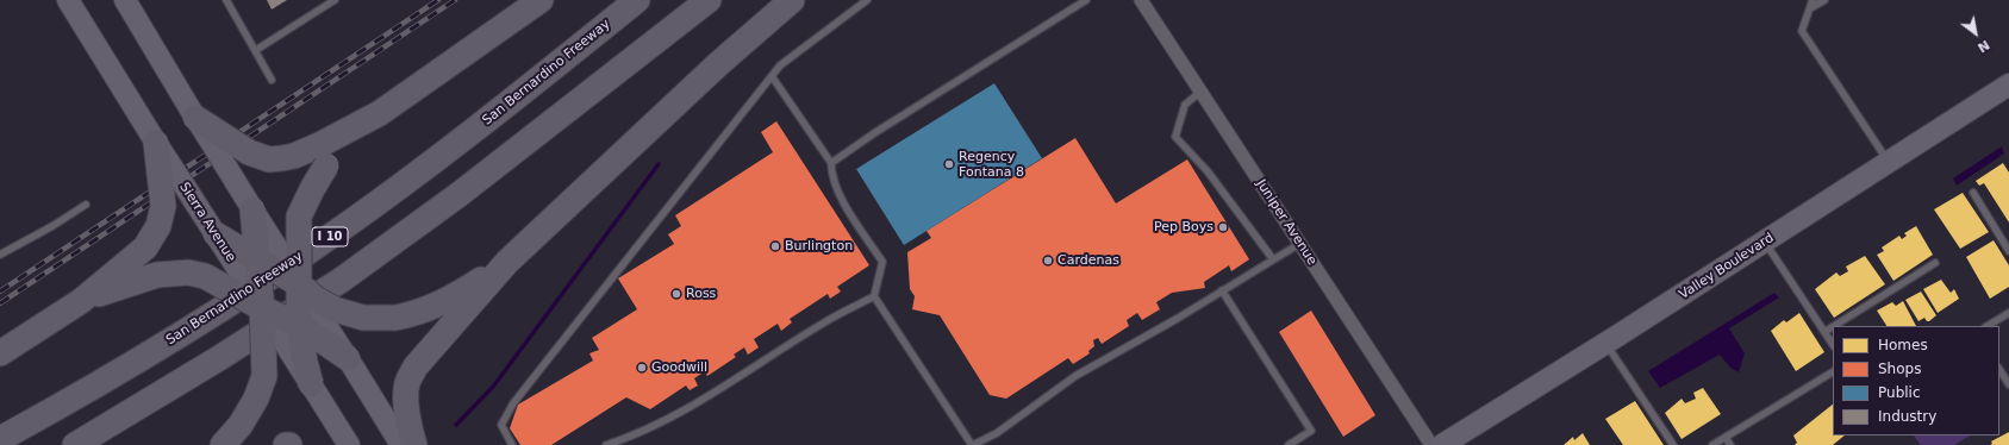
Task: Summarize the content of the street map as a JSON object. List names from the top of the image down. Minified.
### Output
{"streets":{"highway":["San Bernardino Freeway","I 10"],"main road":["Sierra Avenue","Valley Boulevard"],"street":["Juniper Avenue"]},"places":["Regency Fontana 8","Pep Boys","Burlington","Cardenas","Ross","Goodwill"],"legend":["Homes","Shops","Public","Industry"],"north":"bottom right"}
